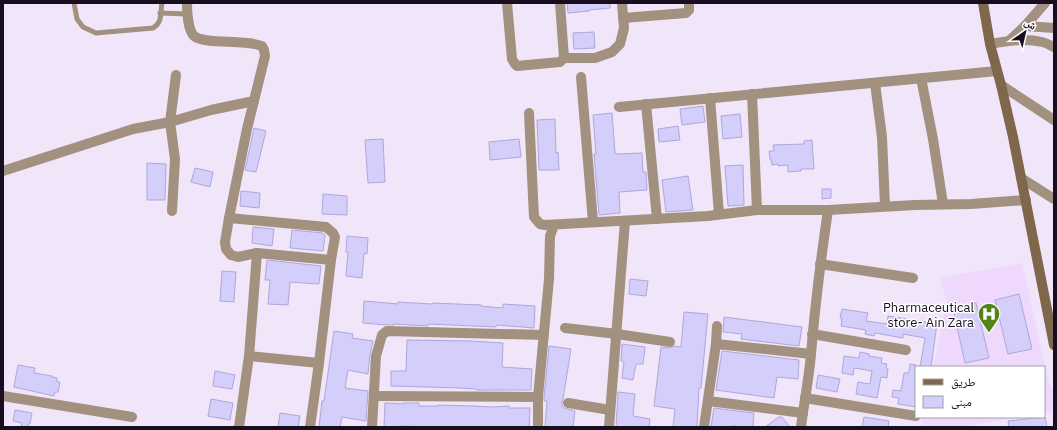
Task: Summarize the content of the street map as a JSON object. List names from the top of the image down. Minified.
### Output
{"places":{"hospital":["Pharmaceutical store- Ain Zara"]},"legend":["طريق","مبنى"],"north":"top right"}
